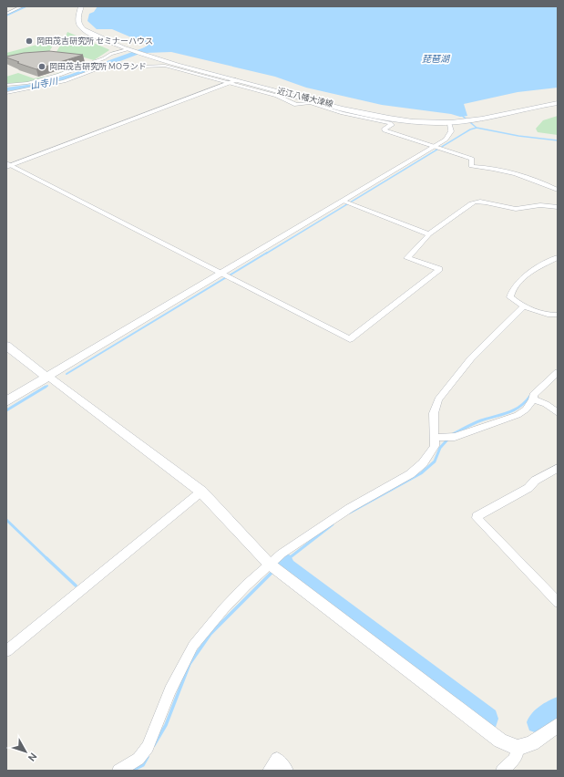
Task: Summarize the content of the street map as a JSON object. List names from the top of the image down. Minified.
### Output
{"streets":{"main road":["近江八幡大津線"]},"water":["琵琶湖","山寺川"],"places":["岡田茂吉研究所 セミナーハウス","岡田茂吉研究所 MOランド"],"north":"bottom right"}
